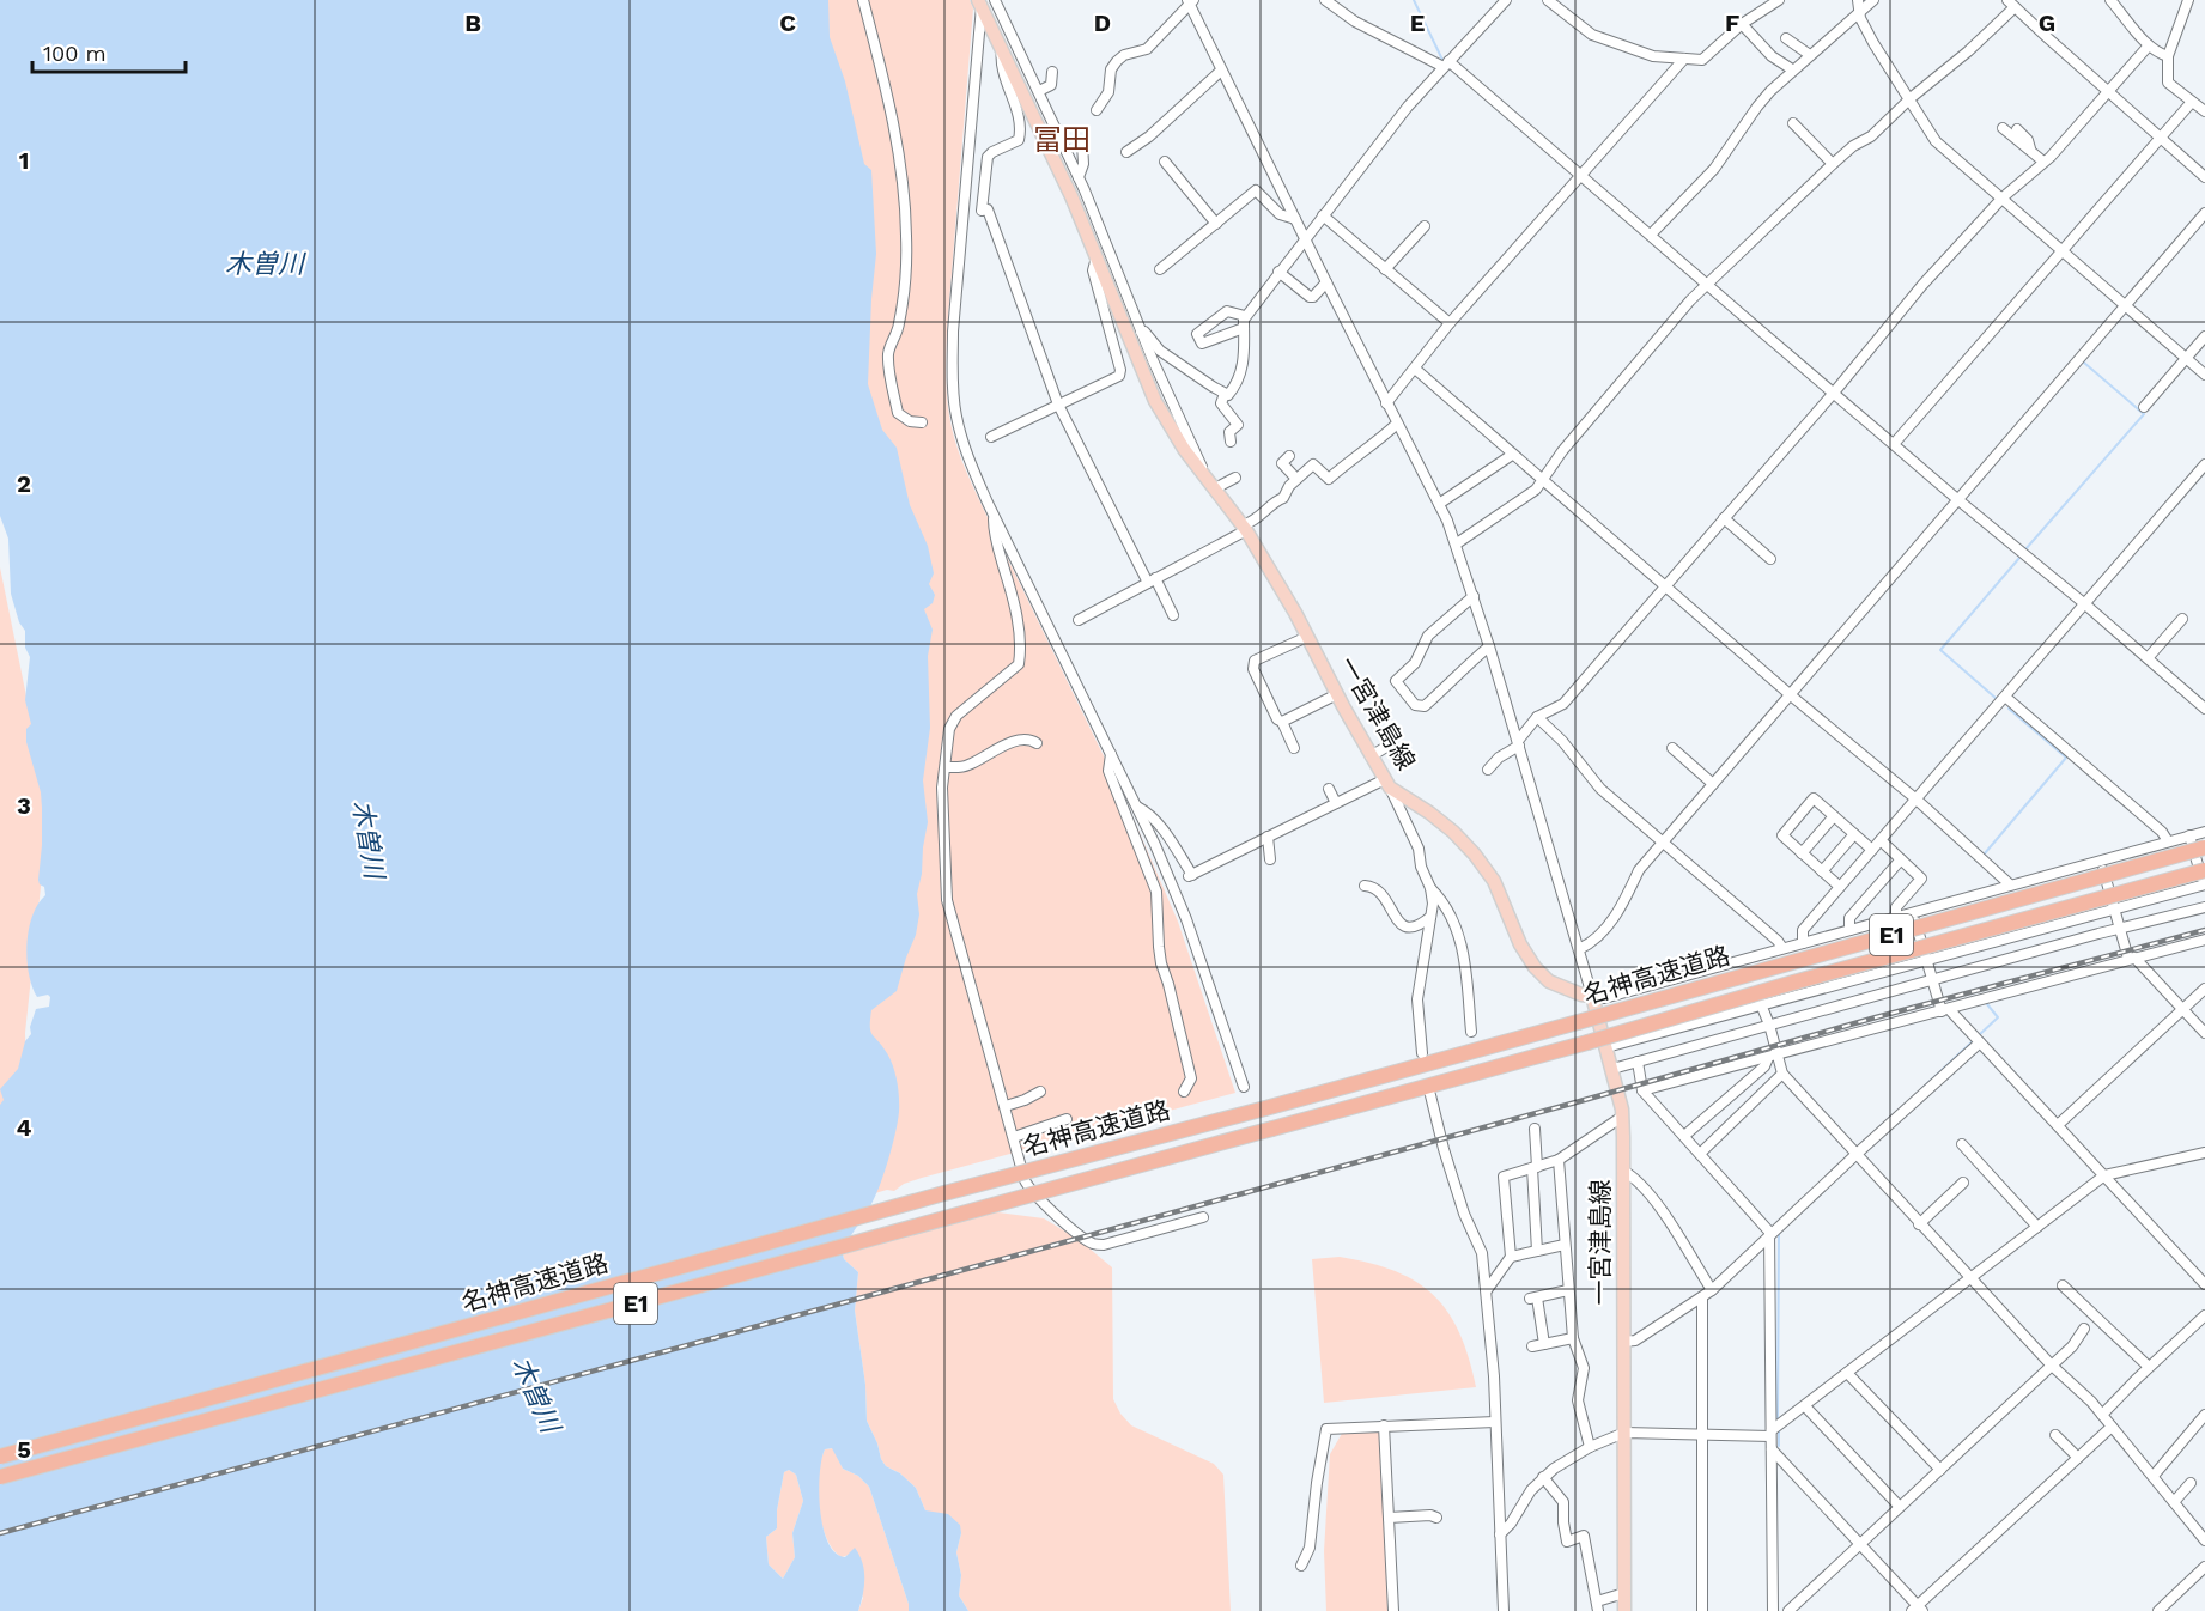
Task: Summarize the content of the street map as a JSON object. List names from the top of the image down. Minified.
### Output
{"streets":{"highway":["E1","名神高速道路"],"main road":["一宮津島線"]},"districts":["冨田"],"water":["木曽川"],"scale_bar":"100 m","grid":{"columns":["B","C","D","E","F","G"],"rows":["1","2","3","4","5"]}}
